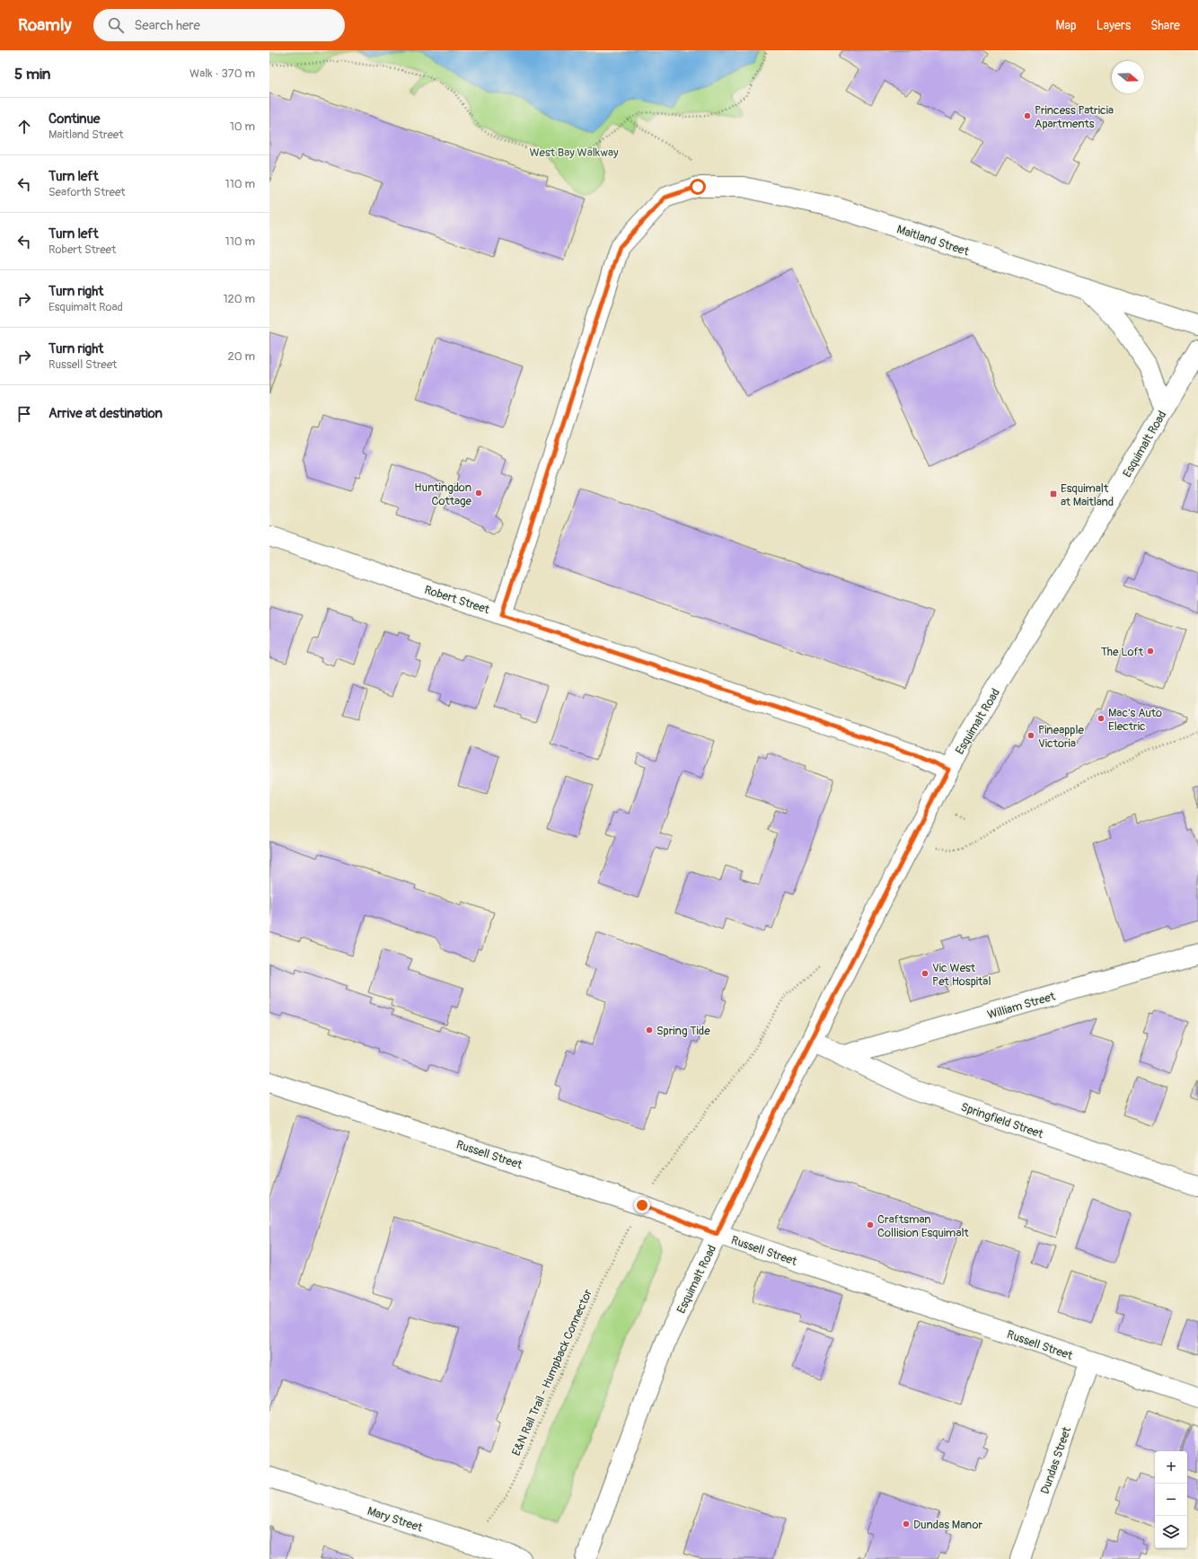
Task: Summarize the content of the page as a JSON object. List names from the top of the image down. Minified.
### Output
{"streets":{"street":["Maitland Street","Esquimalt Road","Robert Street","William Street","Springfield Street","Russell Street","Dundas Street","Mary Street"],"path":["E&N Rail Trail - Humpback Connector"]},"crossings":[["Maitland Street","Robert Street"],["Esquimalt Road","Robert Street"],["Esquimalt Road","Springfield Street"],["Esquimalt Road","Russell Street"],["William Street","Springfield Street"],["Russell Street","Dundas Street"]],"parks":["West Bay Walkway"],"places":{"other":["Princess Patricia Apartments","Huntingdon Cottage","The Loft","Mac's Auto Electric","Pineapple Victoria","Vic West Pet Hospital","Spring Tide","Craftsman Collision Esquimalt","Dundas Manor"],"transit":["Esquimalt at Maitland"]},"north":"right","page":{"header":"Roamly","search":"Search here","nav":["Map","Layers","Share"],"heading":["5 min","Walk · 370 m"],"list":[["Continue","Maitland Street","10 m"],["Turn left","Seaforth Street","110 m"],["Turn left","Robert Street","110 m"],["Turn right","Esquimalt Road","120 m"],["Turn right","Russell Street","20 m"],"Arrive at destination"],"map_buttons":["+","−"]}}
